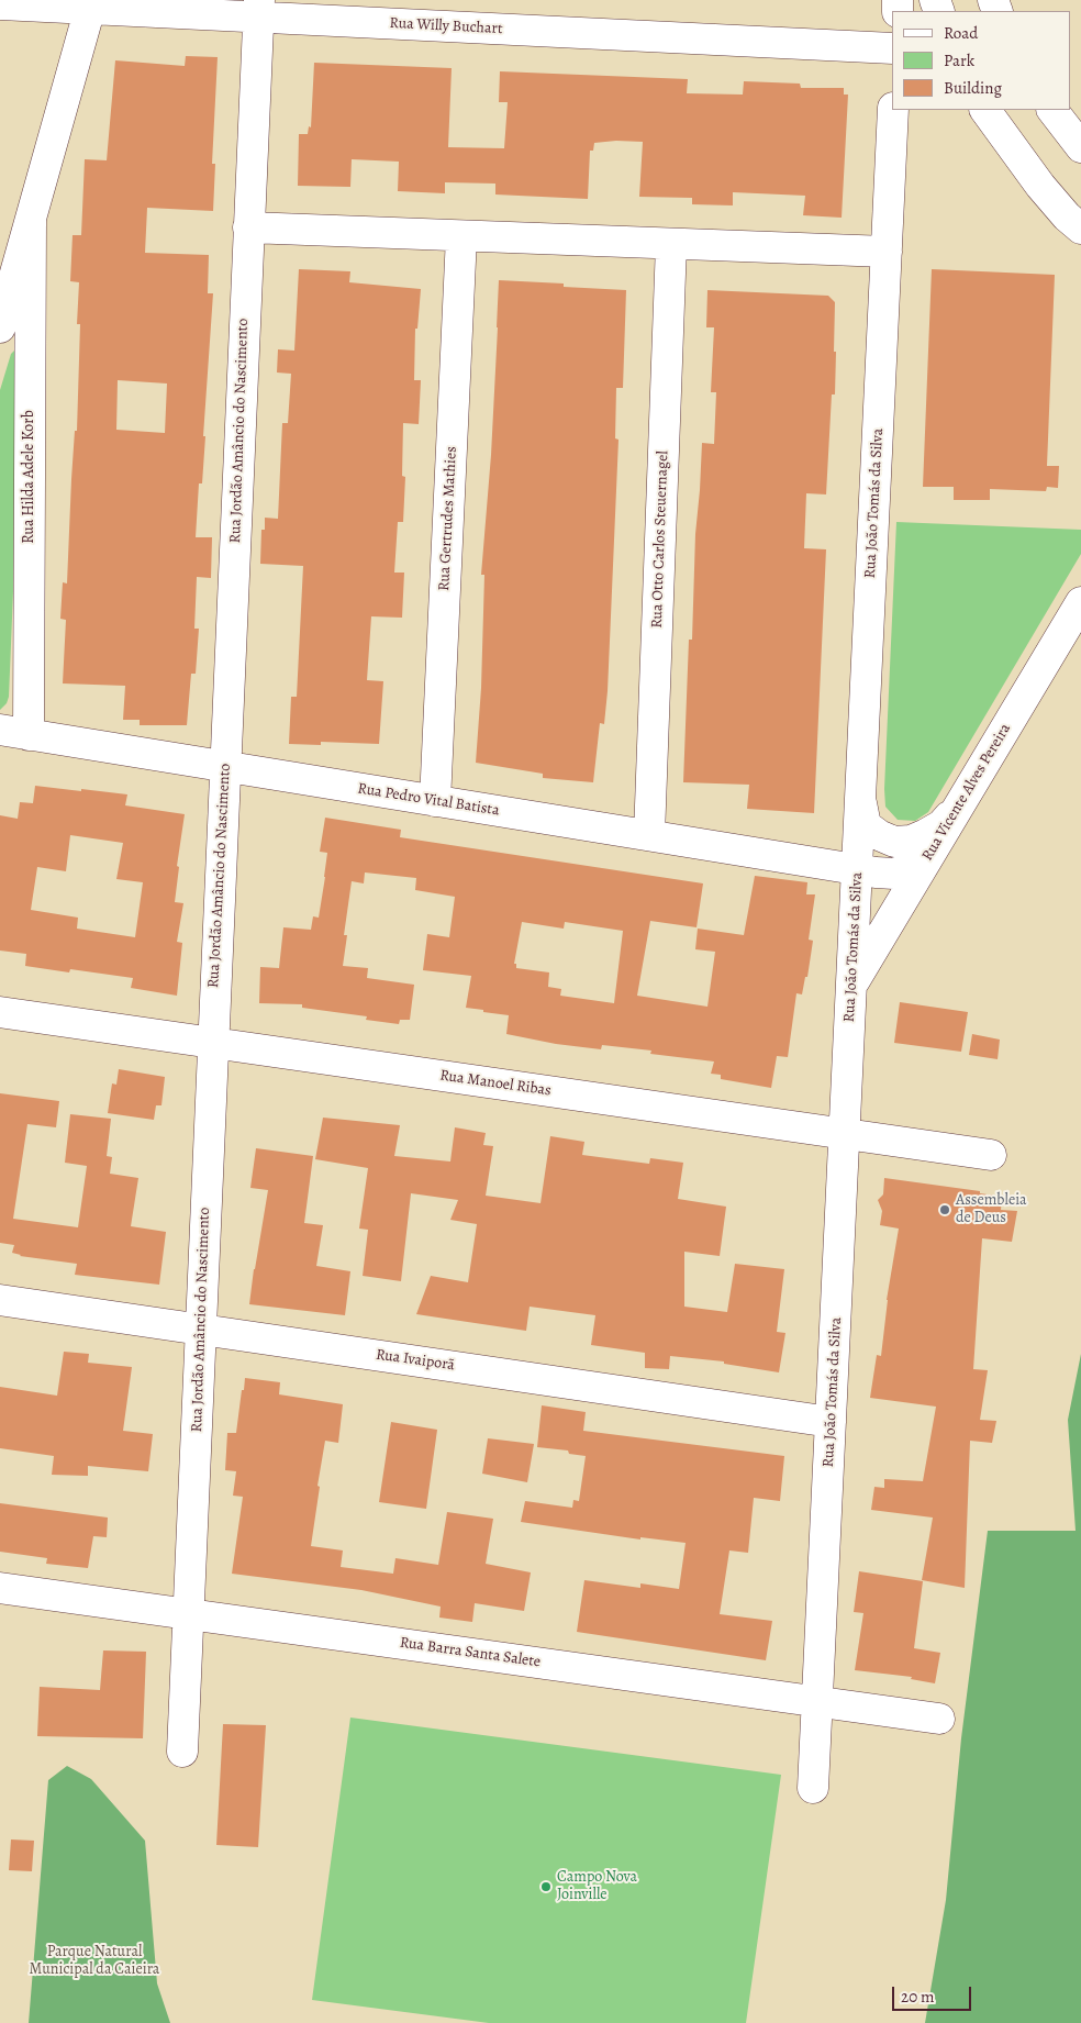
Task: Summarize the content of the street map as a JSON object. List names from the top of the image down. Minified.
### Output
{"streets":{"street":["Rua Willy Buchart","Rua Jordão Amâncio do Nascimento","Rua Hilda Adele Korb","Rua João Tomás da Silva","Rua Gertrudes Mathies","Rua Otto Carlos Steuernagel","Rua Vicente Alves Pereira","Rua Pedro Vital Batista","Rua Manoel Ribas","Rua Ivaiporã","Rua Barra Santa Salete"]},"crossings":[["Rua Willy Buchart","Rua Jordão Amâncio do Nascimento"],["Rua Jordão Amâncio do Nascimento","Rua Pedro Vital Batista"],["Rua Jordão Amâncio do Nascimento","Rua Manoel Ribas"],["Rua Jordão Amâncio do Nascimento","Rua Ivaiporã"],["Rua Jordão Amâncio do Nascimento","Rua Barra Santa Salete"],["Rua Hilda Adele Korb","Rua Pedro Vital Batista"],["Rua João Tomás da Silva","Rua Vicente Alves Pereira"],["Rua João Tomás da Silva","Rua Pedro Vital Batista"],["Rua João Tomás da Silva","Rua Manoel Ribas"],["Rua João Tomás da Silva","Rua Ivaiporã"],["Rua João Tomás da Silva","Rua Barra Santa Salete"],["Rua Gertrudes Mathies","Rua Pedro Vital Batista"],["Rua Otto Carlos Steuernagel","Rua Pedro Vital Batista"],["Rua Vicente Alves Pereira","Rua Pedro Vital Batista"]],"parks":["Parque Natural Municipal da Caieira"],"places":["Assembleia de Deus","Campo Nova Joinville"],"legend":["Road","Park","Building"],"scale_bar":"20 m"}
